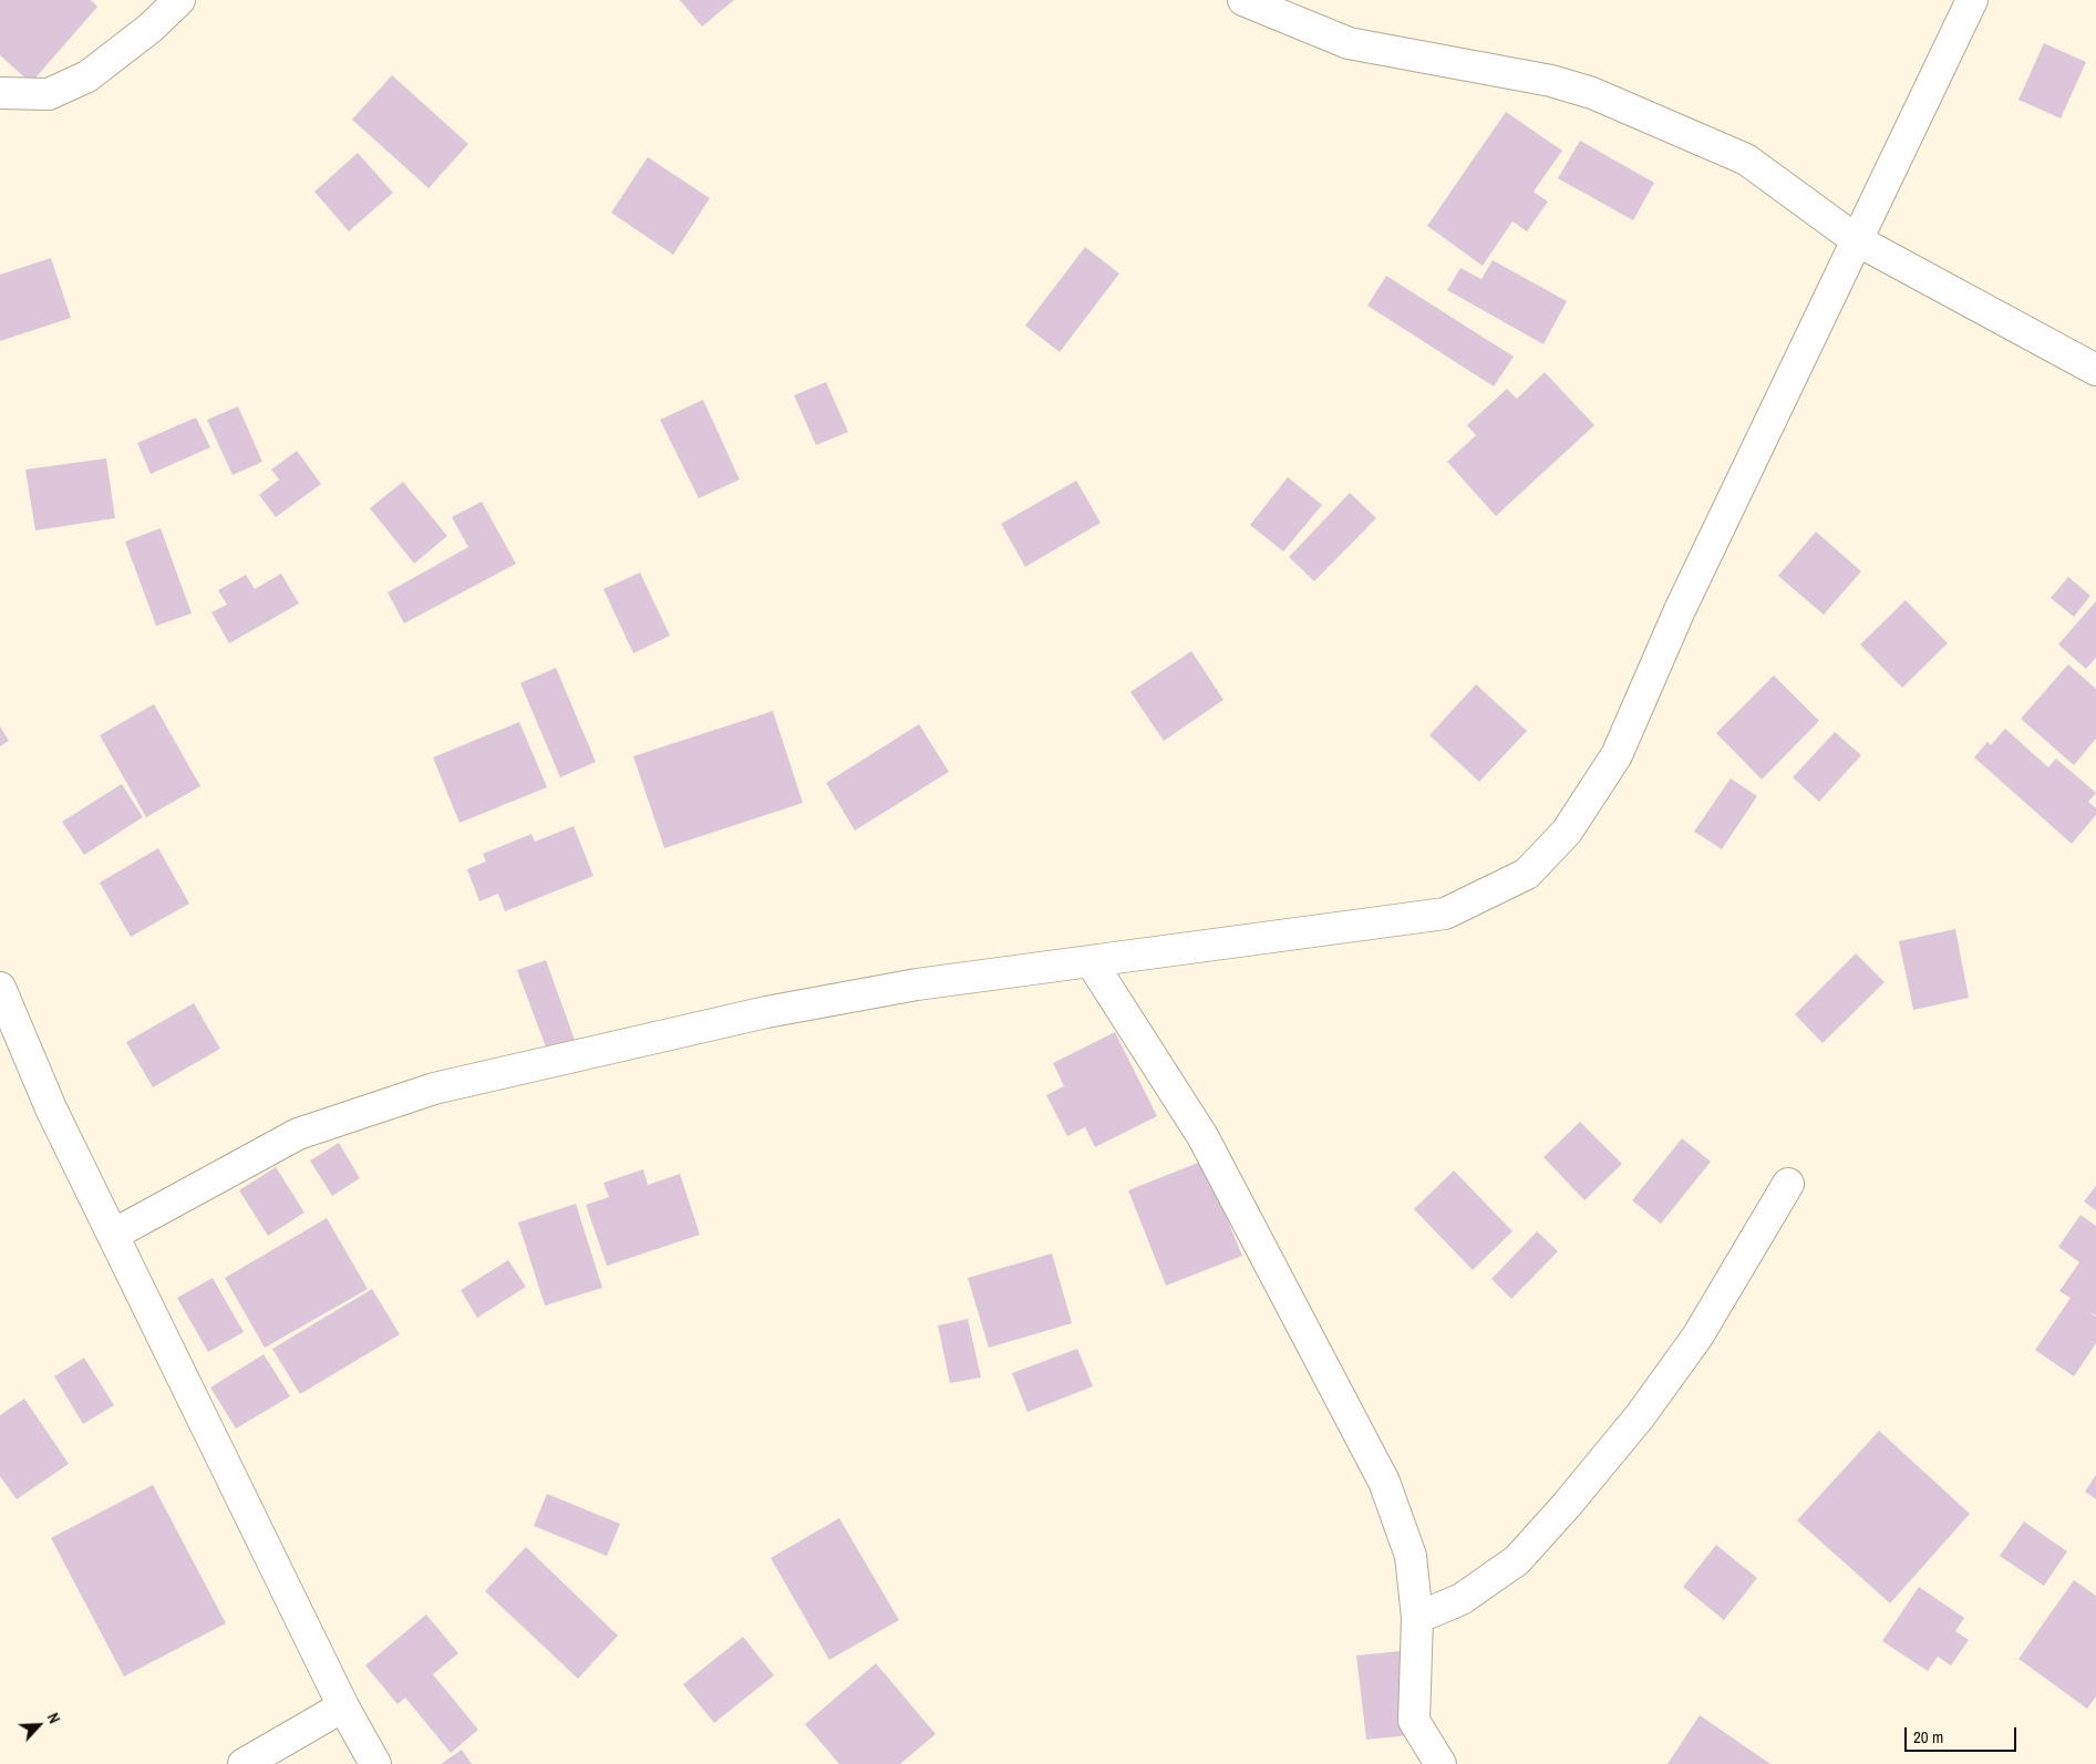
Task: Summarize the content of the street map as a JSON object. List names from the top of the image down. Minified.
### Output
{"scale_bar":"20 m","north":"top right"}
